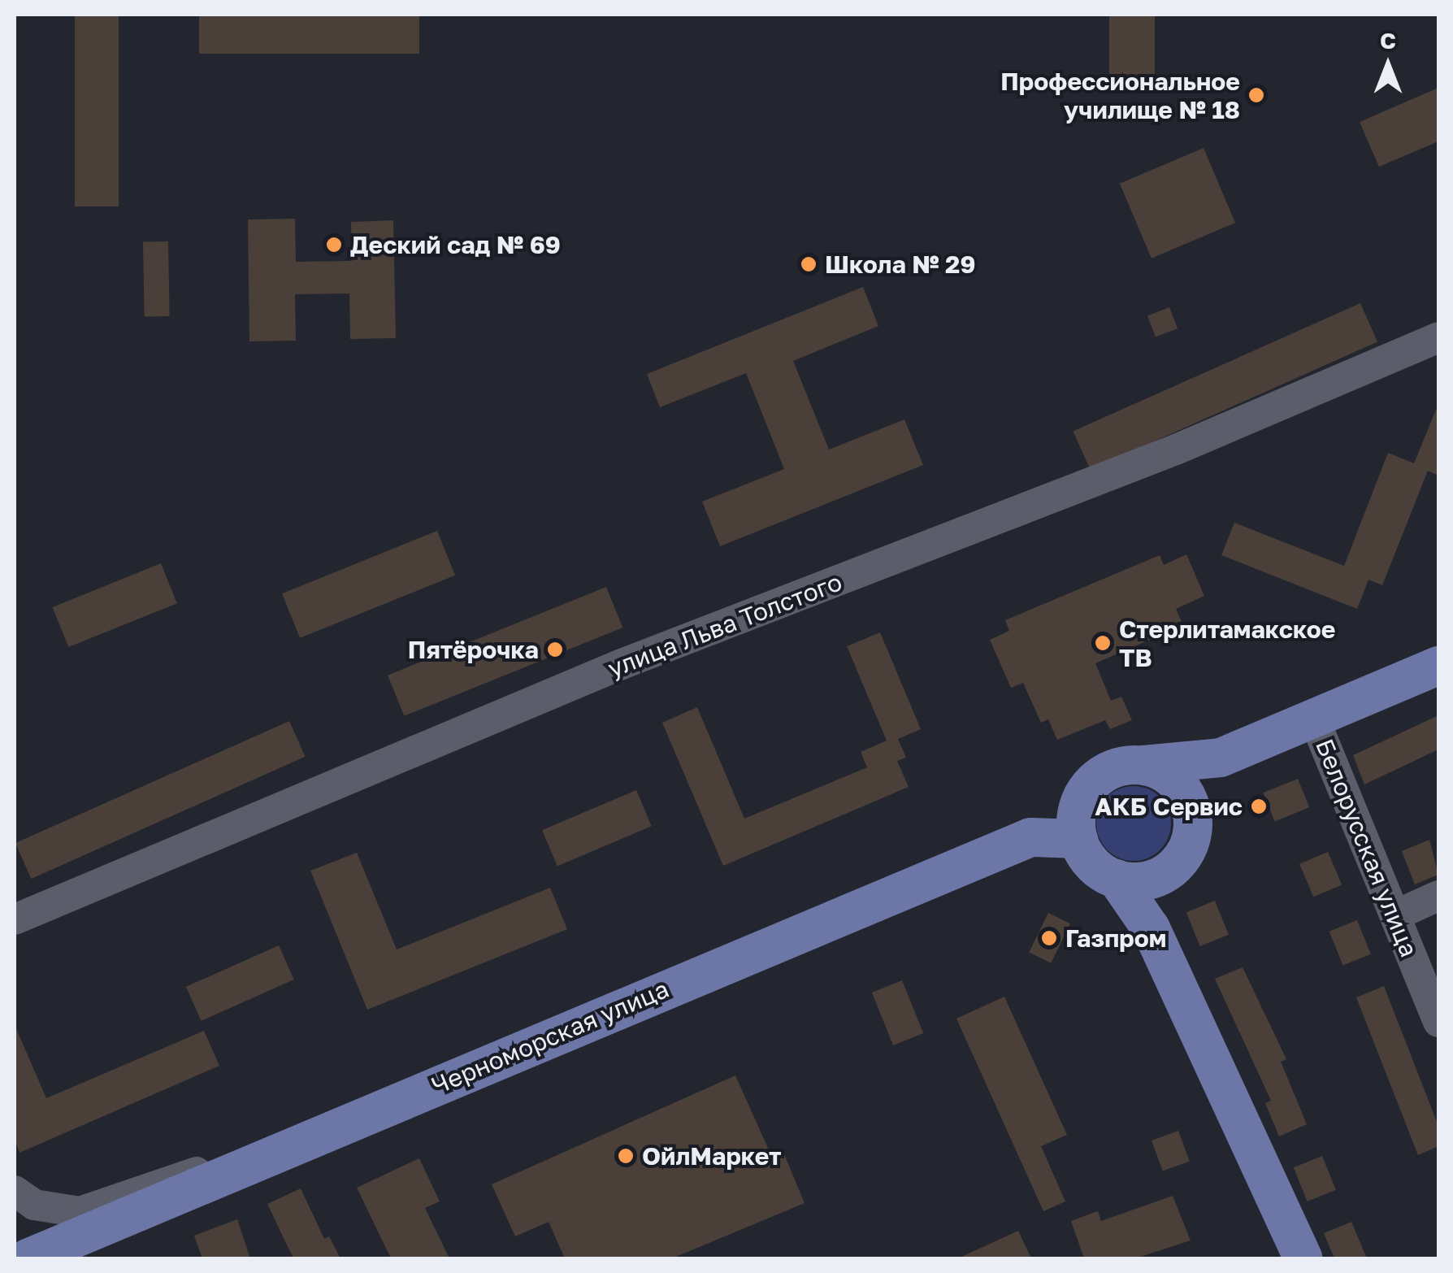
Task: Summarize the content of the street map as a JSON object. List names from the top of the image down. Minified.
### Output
{"streets":{"main road":["Черноморская улица"],"street":["улица Льва Толстого","Белорусская улица"]},"places":["Профессиональное училище № 18","Деский сад № 69","Школа № 29","Стерлитамакское ТВ","Пятёрочка","АКБ Сервис","Газпром","ОйлМаркет"],"north":"top"}
